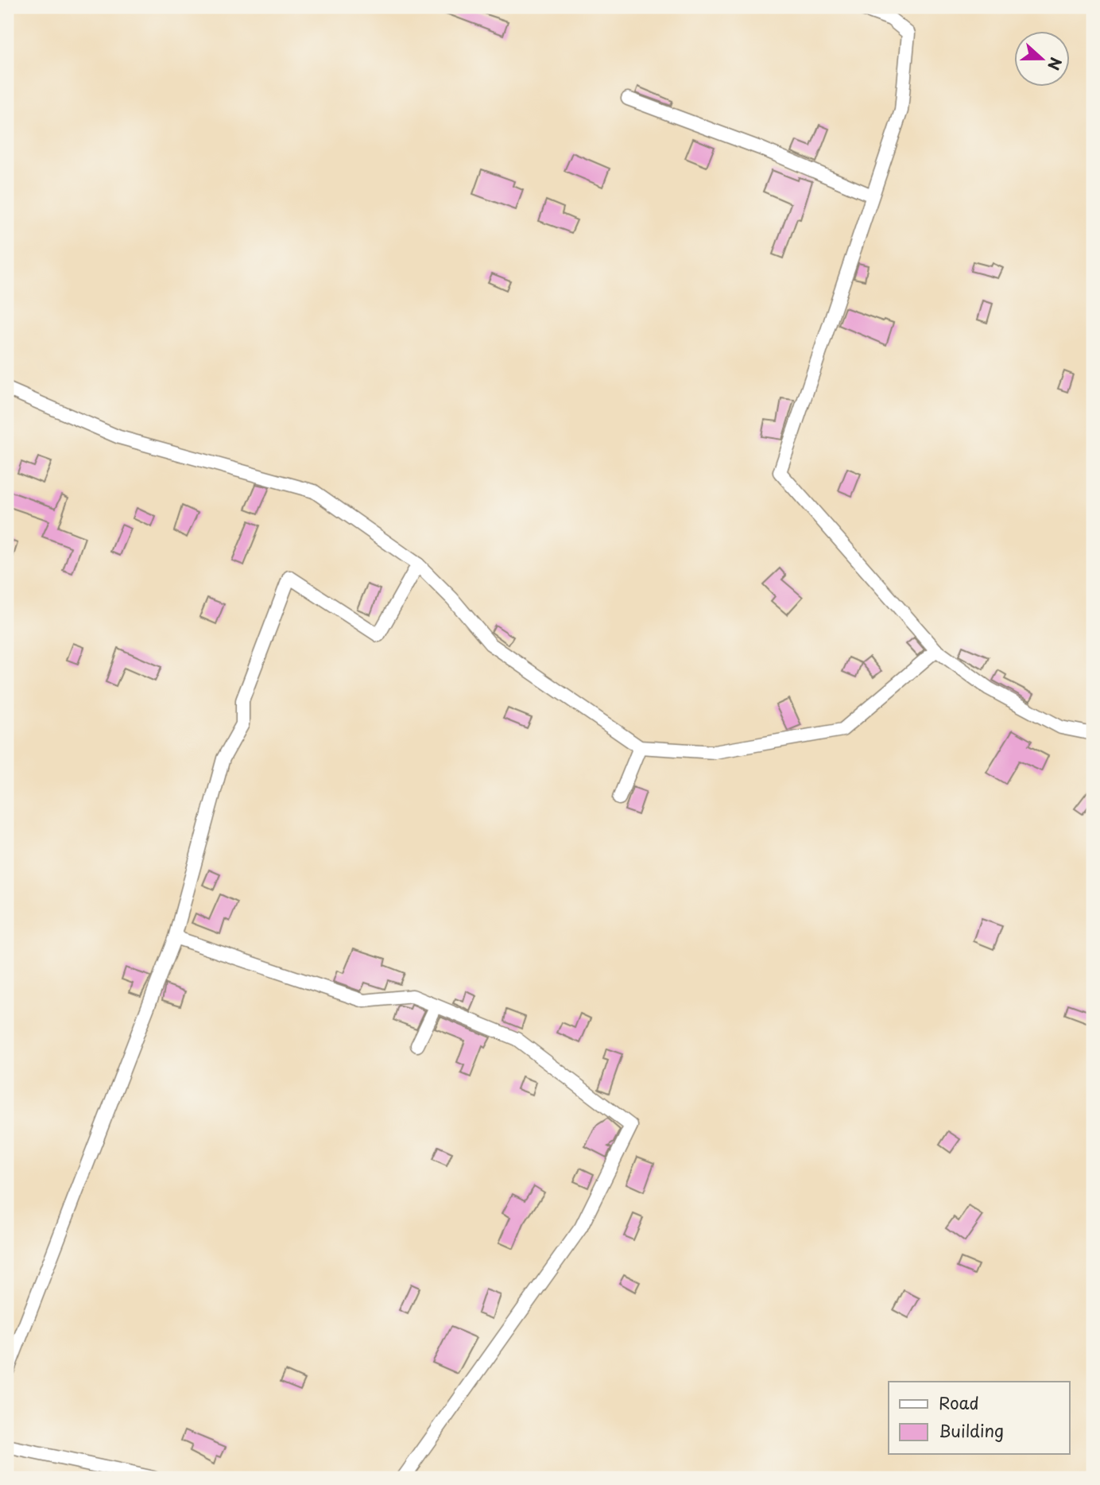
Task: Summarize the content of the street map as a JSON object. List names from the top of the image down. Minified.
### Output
{"legend":["Road","Building"],"north":"right"}
